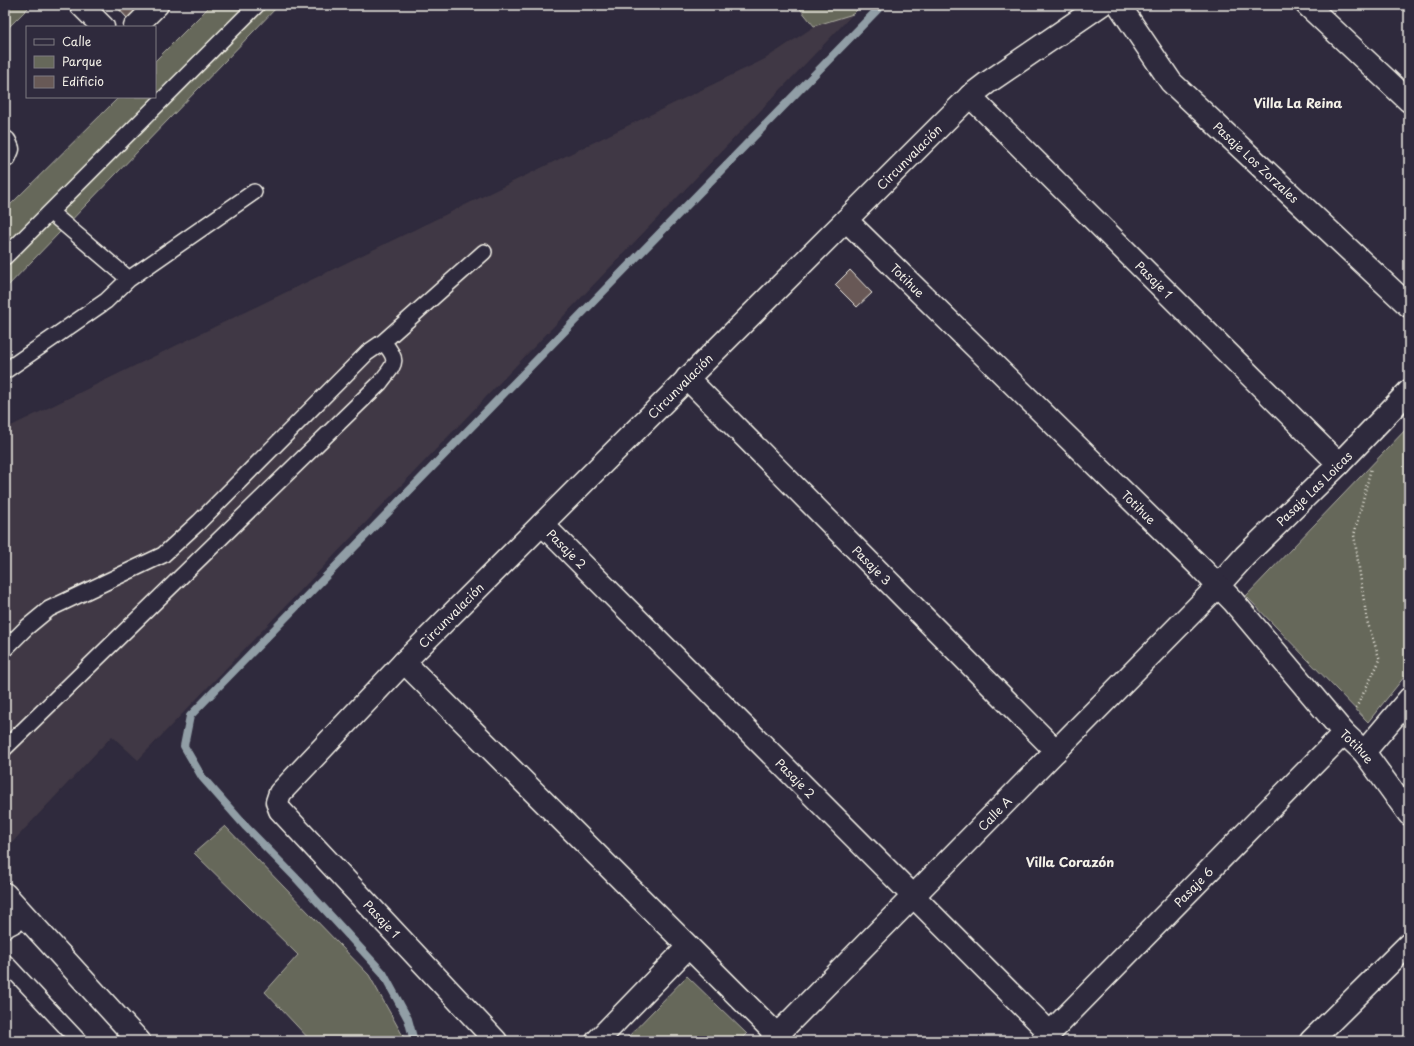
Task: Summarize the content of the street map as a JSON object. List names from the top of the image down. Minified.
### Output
{"streets":{"street":["Circunvalación","Pasaje Los Zorzales","Totihue","Pasaje 1","Pasaje Las Loicas","Pasaje 2","Pasaje 3","Calle A","Pasaje 6"]},"crossings":[["Circunvalación","Totihue"],["Circunvalación","Pasaje 1"],["Circunvalación","Pasaje 2"],["Circunvalación","Pasaje 3"],["Totihue","Pasaje Las Loicas"],["Totihue","Calle A"],["Totihue","Pasaje 6"],["Pasaje 1","Pasaje Las Loicas"],["Pasaje Las Loicas","Calle A"],["Pasaje 2","Calle A"],["Pasaje 2","Pasaje 6"],["Pasaje 3","Calle A"]],"districts":["Villa La Reina","Villa Corazón"],"legend":["Calle","Parque","Edificio"]}
